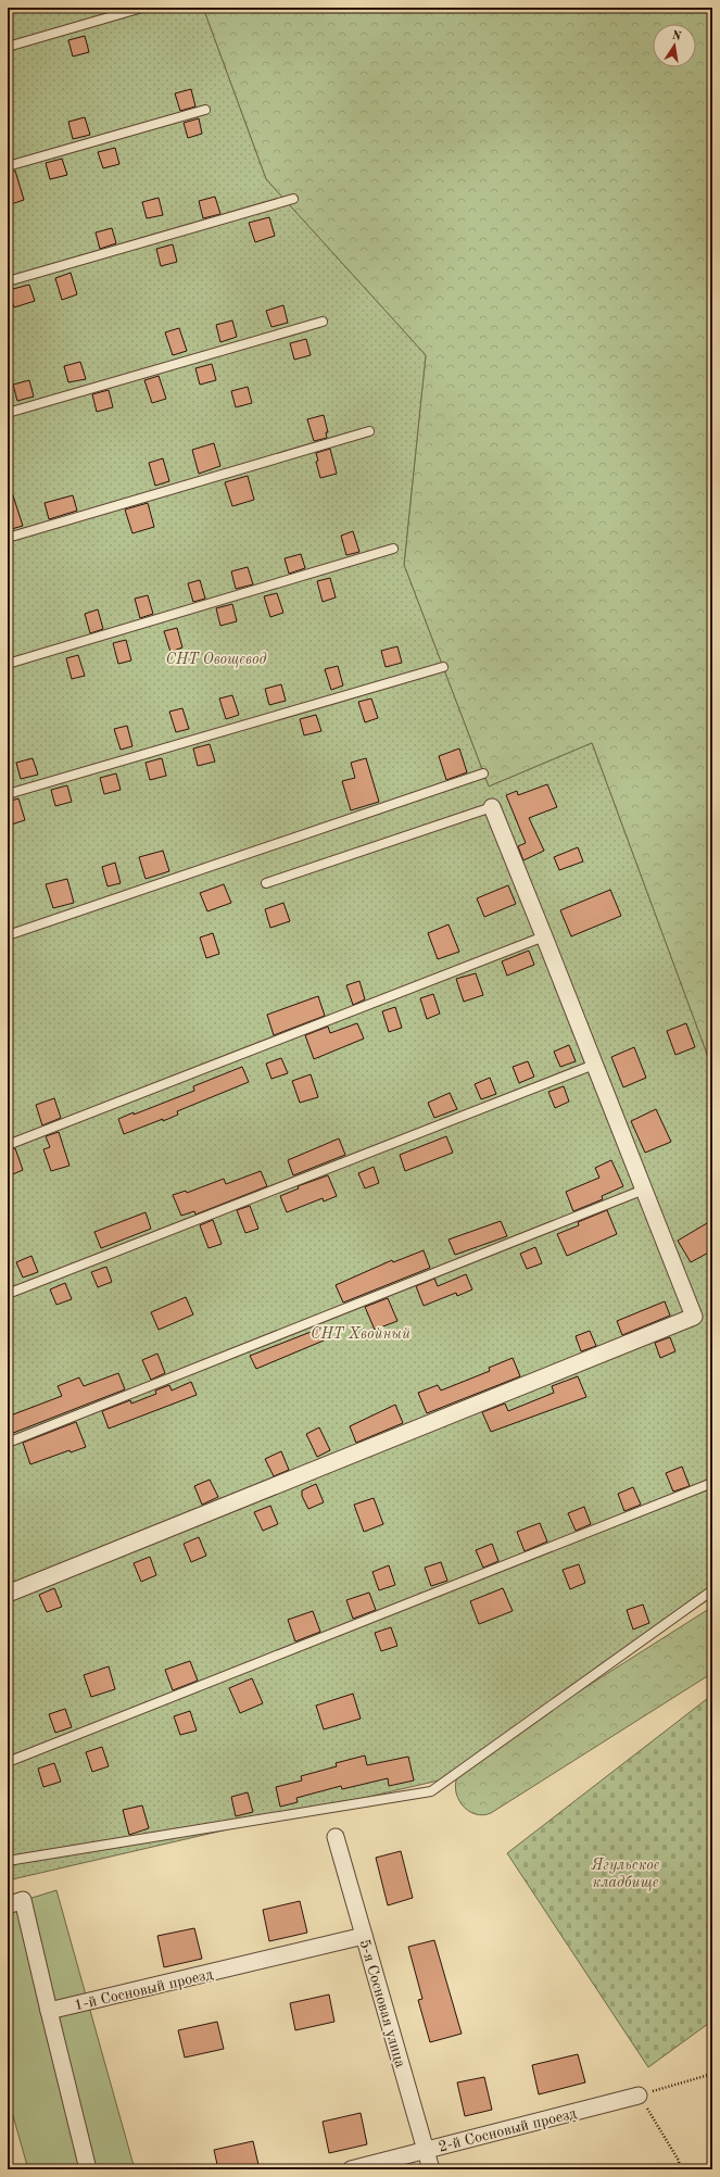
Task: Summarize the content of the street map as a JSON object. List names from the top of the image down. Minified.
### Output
{"streets":{"street":["1-й Сосновый проезд","5-я Сосновая улица","2-й Сосновый проезд"]},"crossings":[["1-й Сосновый проезд","5-я Сосновая улица"],["5-я Сосновая улица","2-й Сосновый проезд"]],"parks":["СНТ Овощевод","СНТ Хвойный","Ягульское кладбище"],"north":"top"}
